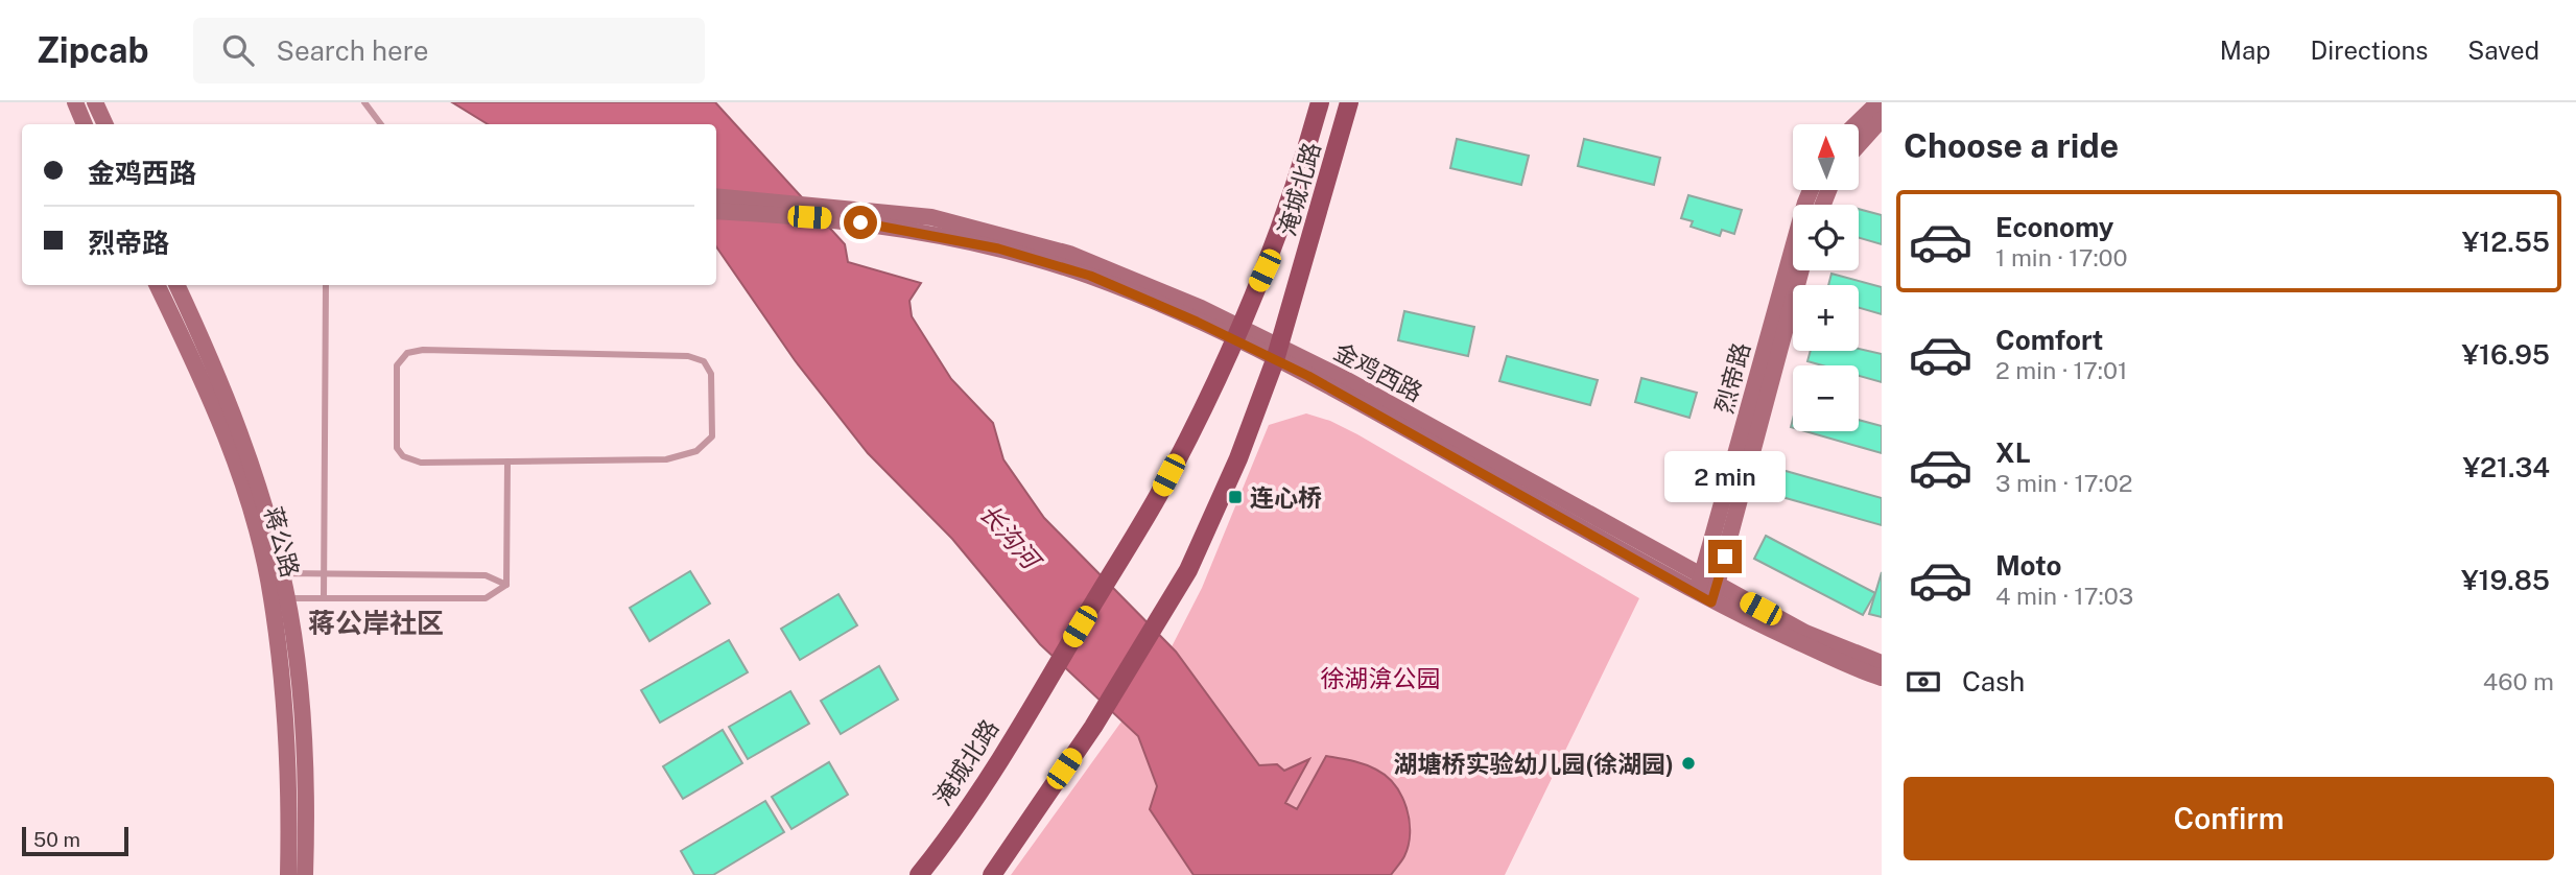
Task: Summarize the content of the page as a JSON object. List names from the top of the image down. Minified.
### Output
{"streets":{"main road":["淹城北路"],"street":["金鸡西路","烈帝路","蒋公路"]},"crossings":[["淹城北路","金鸡西路"],["金鸡西路","烈帝路"]],"districts":["蒋公岸社区"],"water":["长沟河"],"parks":["徐湖渰公园"],"places":{"transit":["连心桥"],"other":["湖塘桥实验幼儿园(徐湖园)"]},"scale_bar":"50 m","north":"top","page":{"header":"Zipcab","search":"Search here","nav":["Map","Directions","Saved"],"heading":"Choose a ride","map_buttons":["+","−"],"banner":["金鸡西路","烈帝路"],"list":[{"name":"Economy","note":"1 min · 17:00","value":"¥12.55"},{"name":"Comfort","note":"2 min · 17:01","value":"¥16.95"},{"name":"XL","note":"3 min · 17:02","value":"¥21.34"},{"name":"Moto","note":"4 min · 17:03","value":"¥19.85"}],"bubble":"2 min","pay":["Cash","460 m"],"buttons":"Confirm","scale":"50 m"}}
